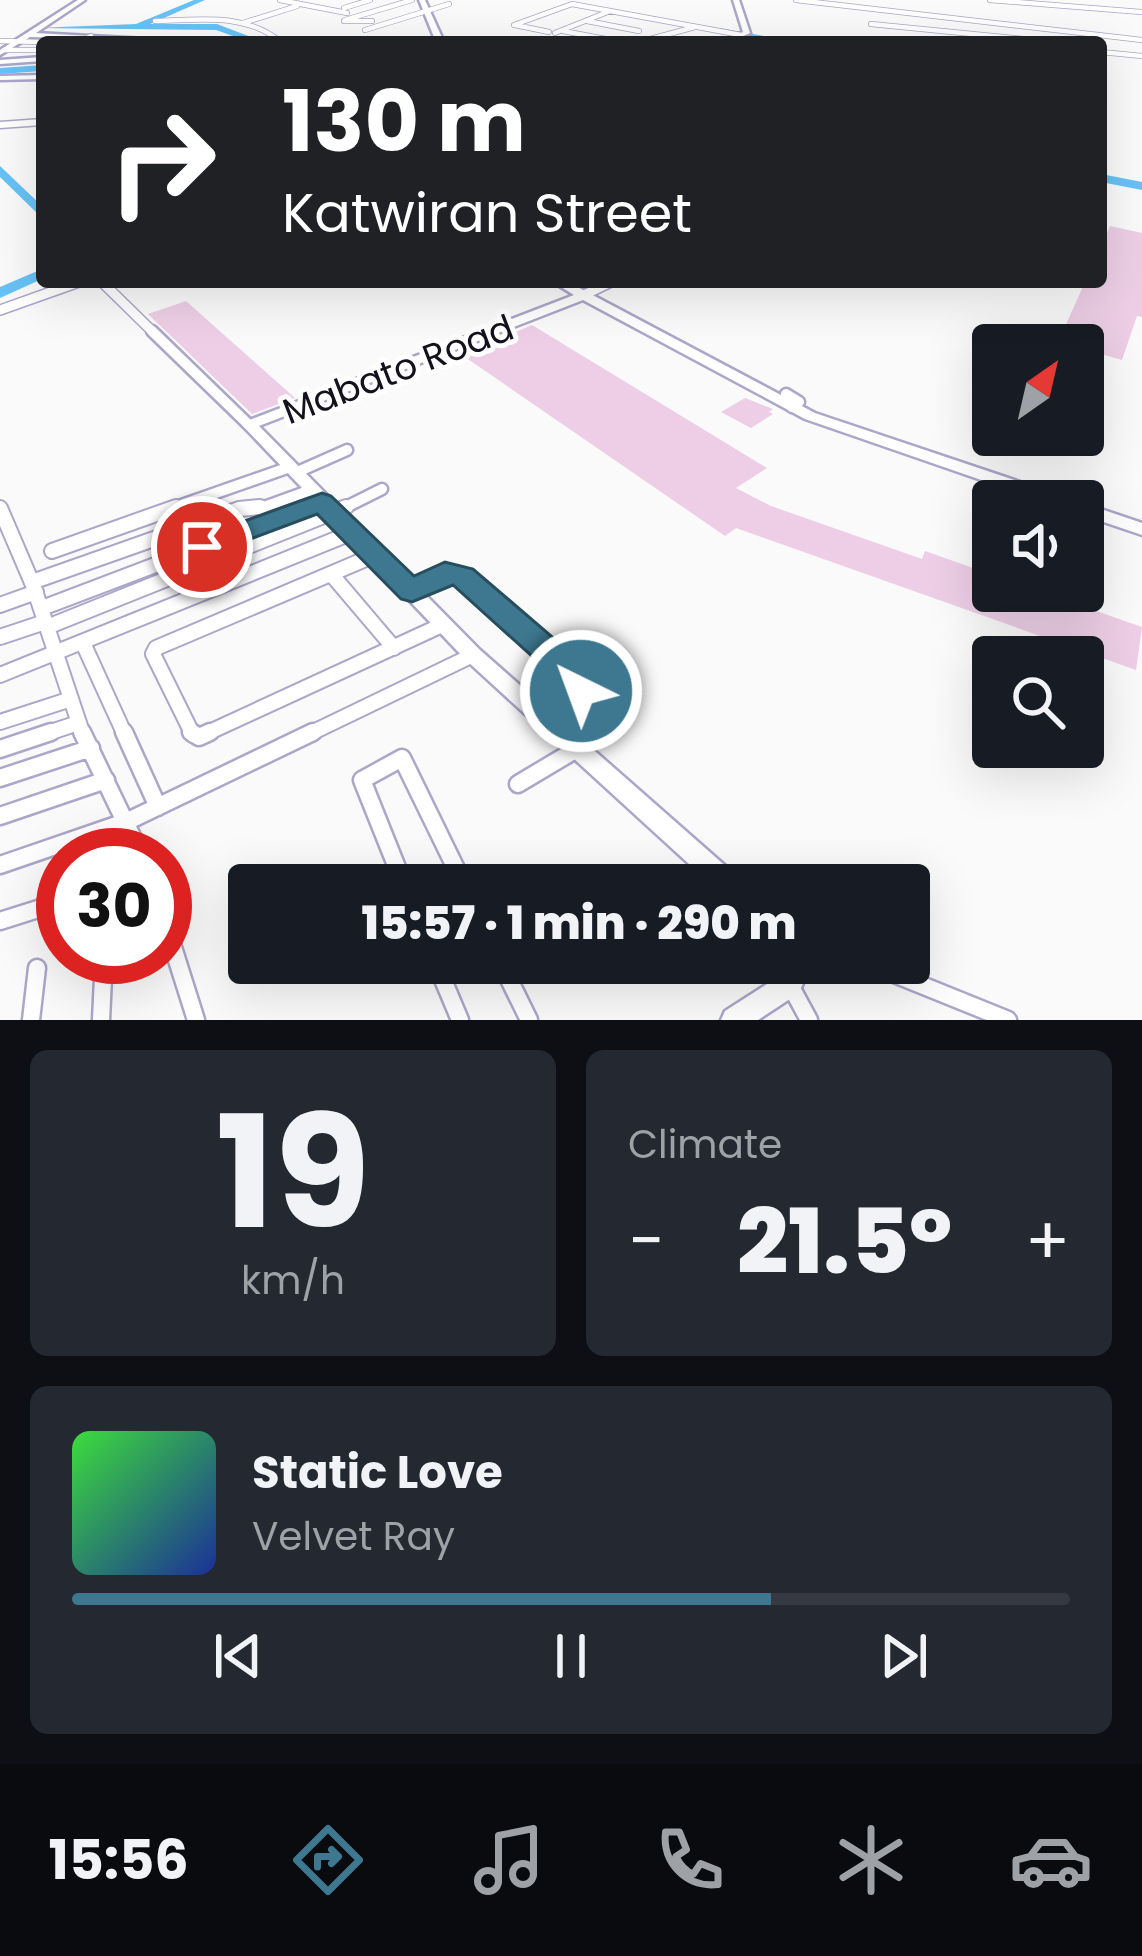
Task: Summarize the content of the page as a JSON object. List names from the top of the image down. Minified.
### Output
{"streets":{"street":["Mabato Road"]},"north":"top right","page":{"turn":["130 m","Katwiran Street"],"limit":"30","trip":"15:57 · 1 min · 290 m","tile":[["19","km/h"],"Climate"],"heat":["−","21.5°","+"],"song":["Static Love","Velvet Ray"],"tabs":"15:56"}}
